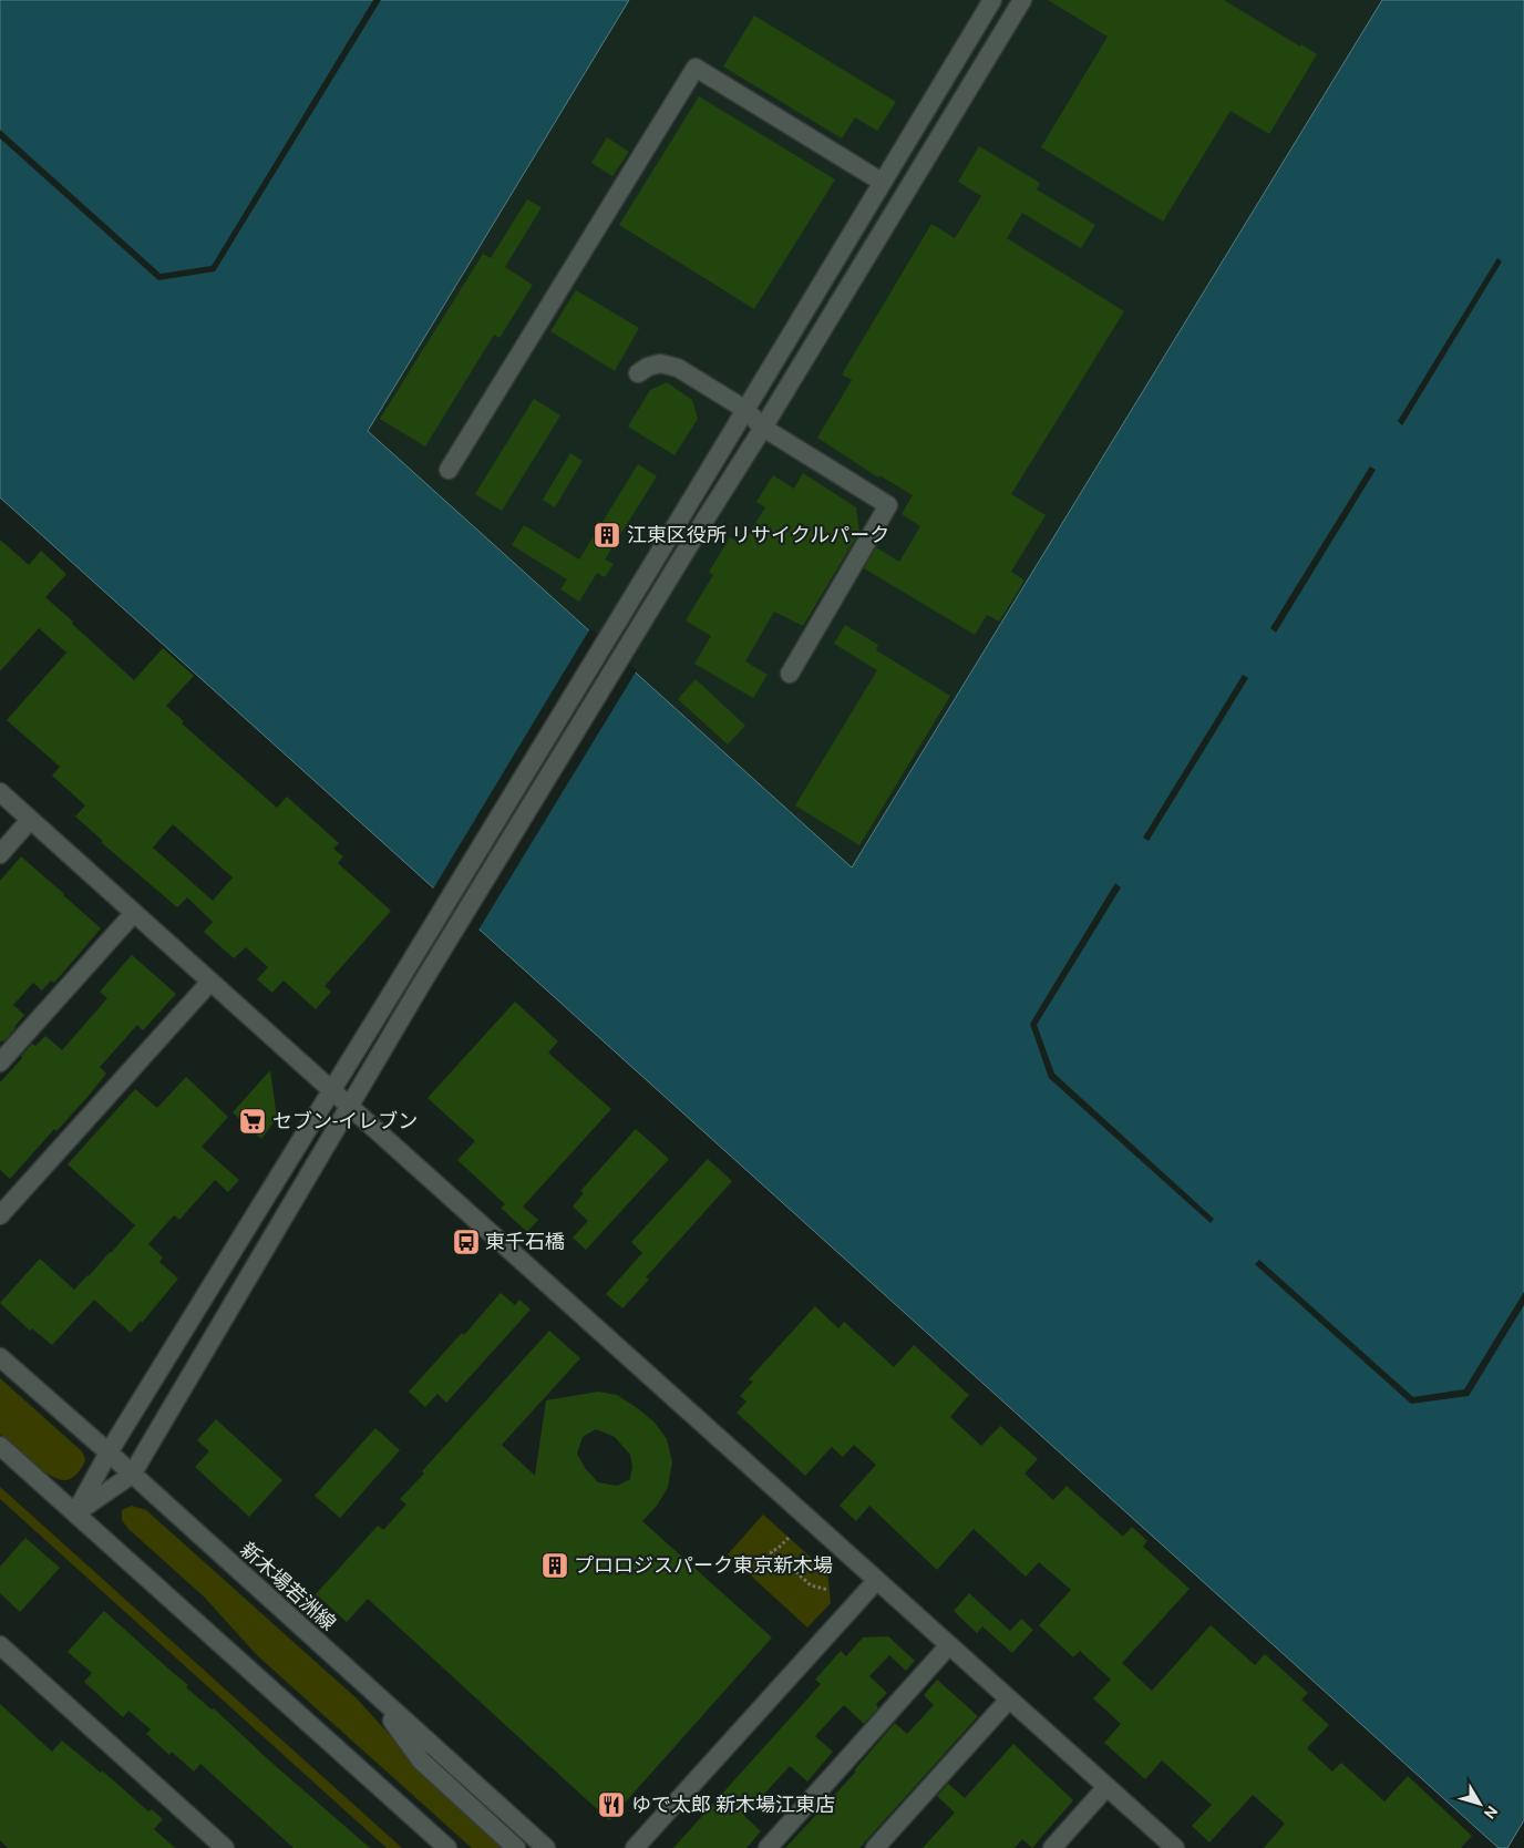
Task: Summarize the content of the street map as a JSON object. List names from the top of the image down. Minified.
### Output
{"streets":{"street":["新木場若洲線"]},"places":{"building":["江東区役所 リサイクルパーク","プロロジスパーク東京新木場"],"supermarket":["セブン-イレブン"],"bus stop":["東千石橋"],"restaurant":["ゆで太郎 新木場江東店"]},"north":"bottom right"}
